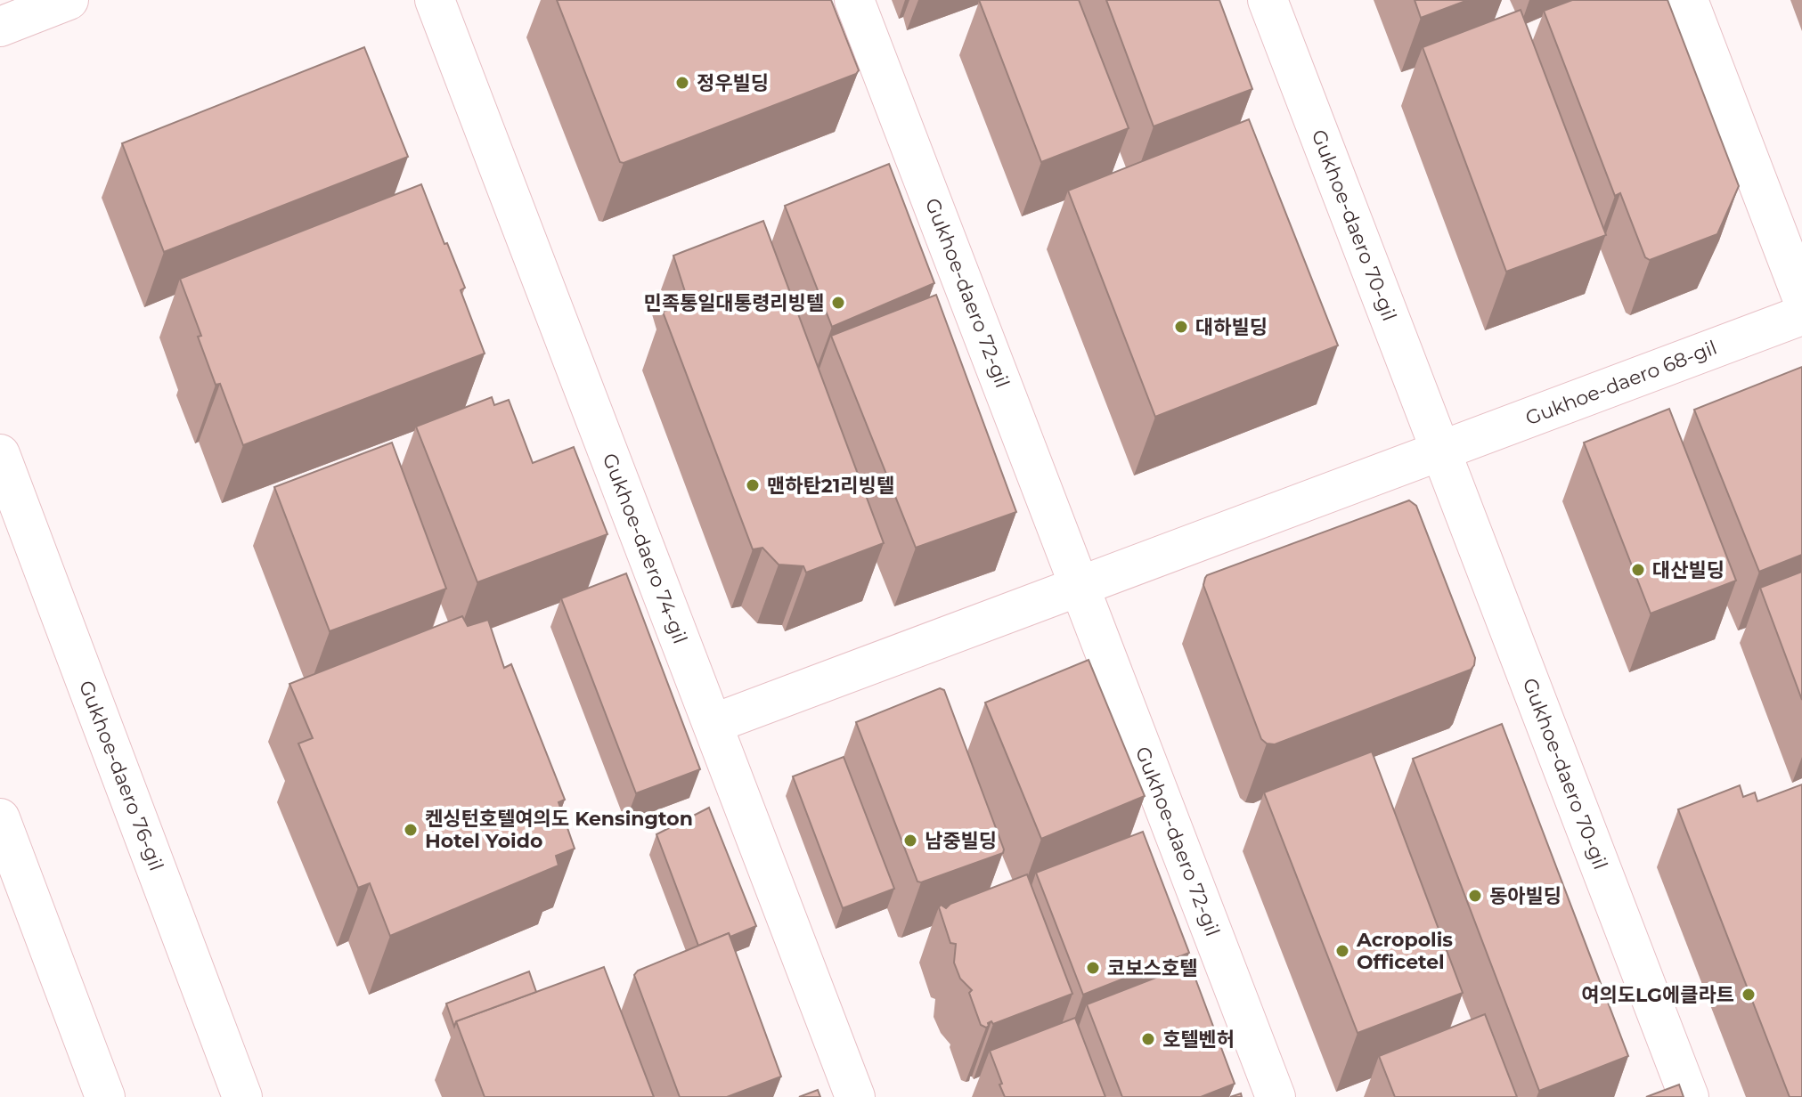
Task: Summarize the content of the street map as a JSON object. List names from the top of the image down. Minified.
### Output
{"streets":{"street":["Gukhoe-daero 70-gil","Gukhoe-daero 72-gil","Gukhoe-daero 68-gil","Gukhoe-daero 74-gil","Gukhoe-daero 76-gil"]},"crossings":[["Gukhoe-daero 70-gil","Gukhoe-daero 68-gil"]],"places":["정우빌딩","민족통일대통령리빙텔","대하빌딩","맨하탄21리빙텔","대산빌딩","켄싱턴호텔여의도 Kensington Hotel Yoido","남중빌딩","동아빌딩","Acropolis Officetel","코보스호텔","여의도LG에클라트","호텔벤허"]}
